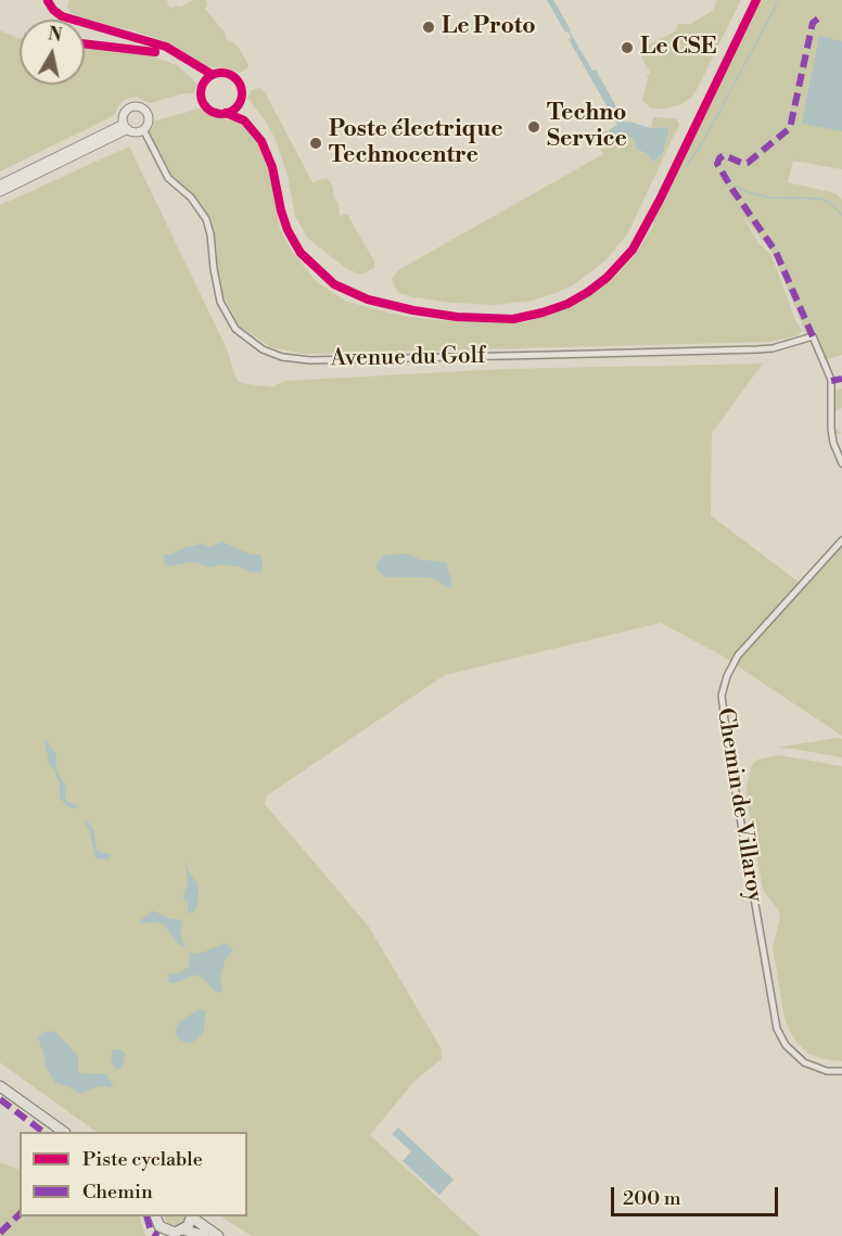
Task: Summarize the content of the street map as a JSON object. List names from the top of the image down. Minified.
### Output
{"streets":{"street":["Avenue du Golf","Chemin de Villaroy"]},"places":["Le Proto","Le CSE","Techno Service","Poste électrique Technocentre"],"legend":["Piste cyclable","Chemin"],"scale_bar":"200 m","north":"top"}
